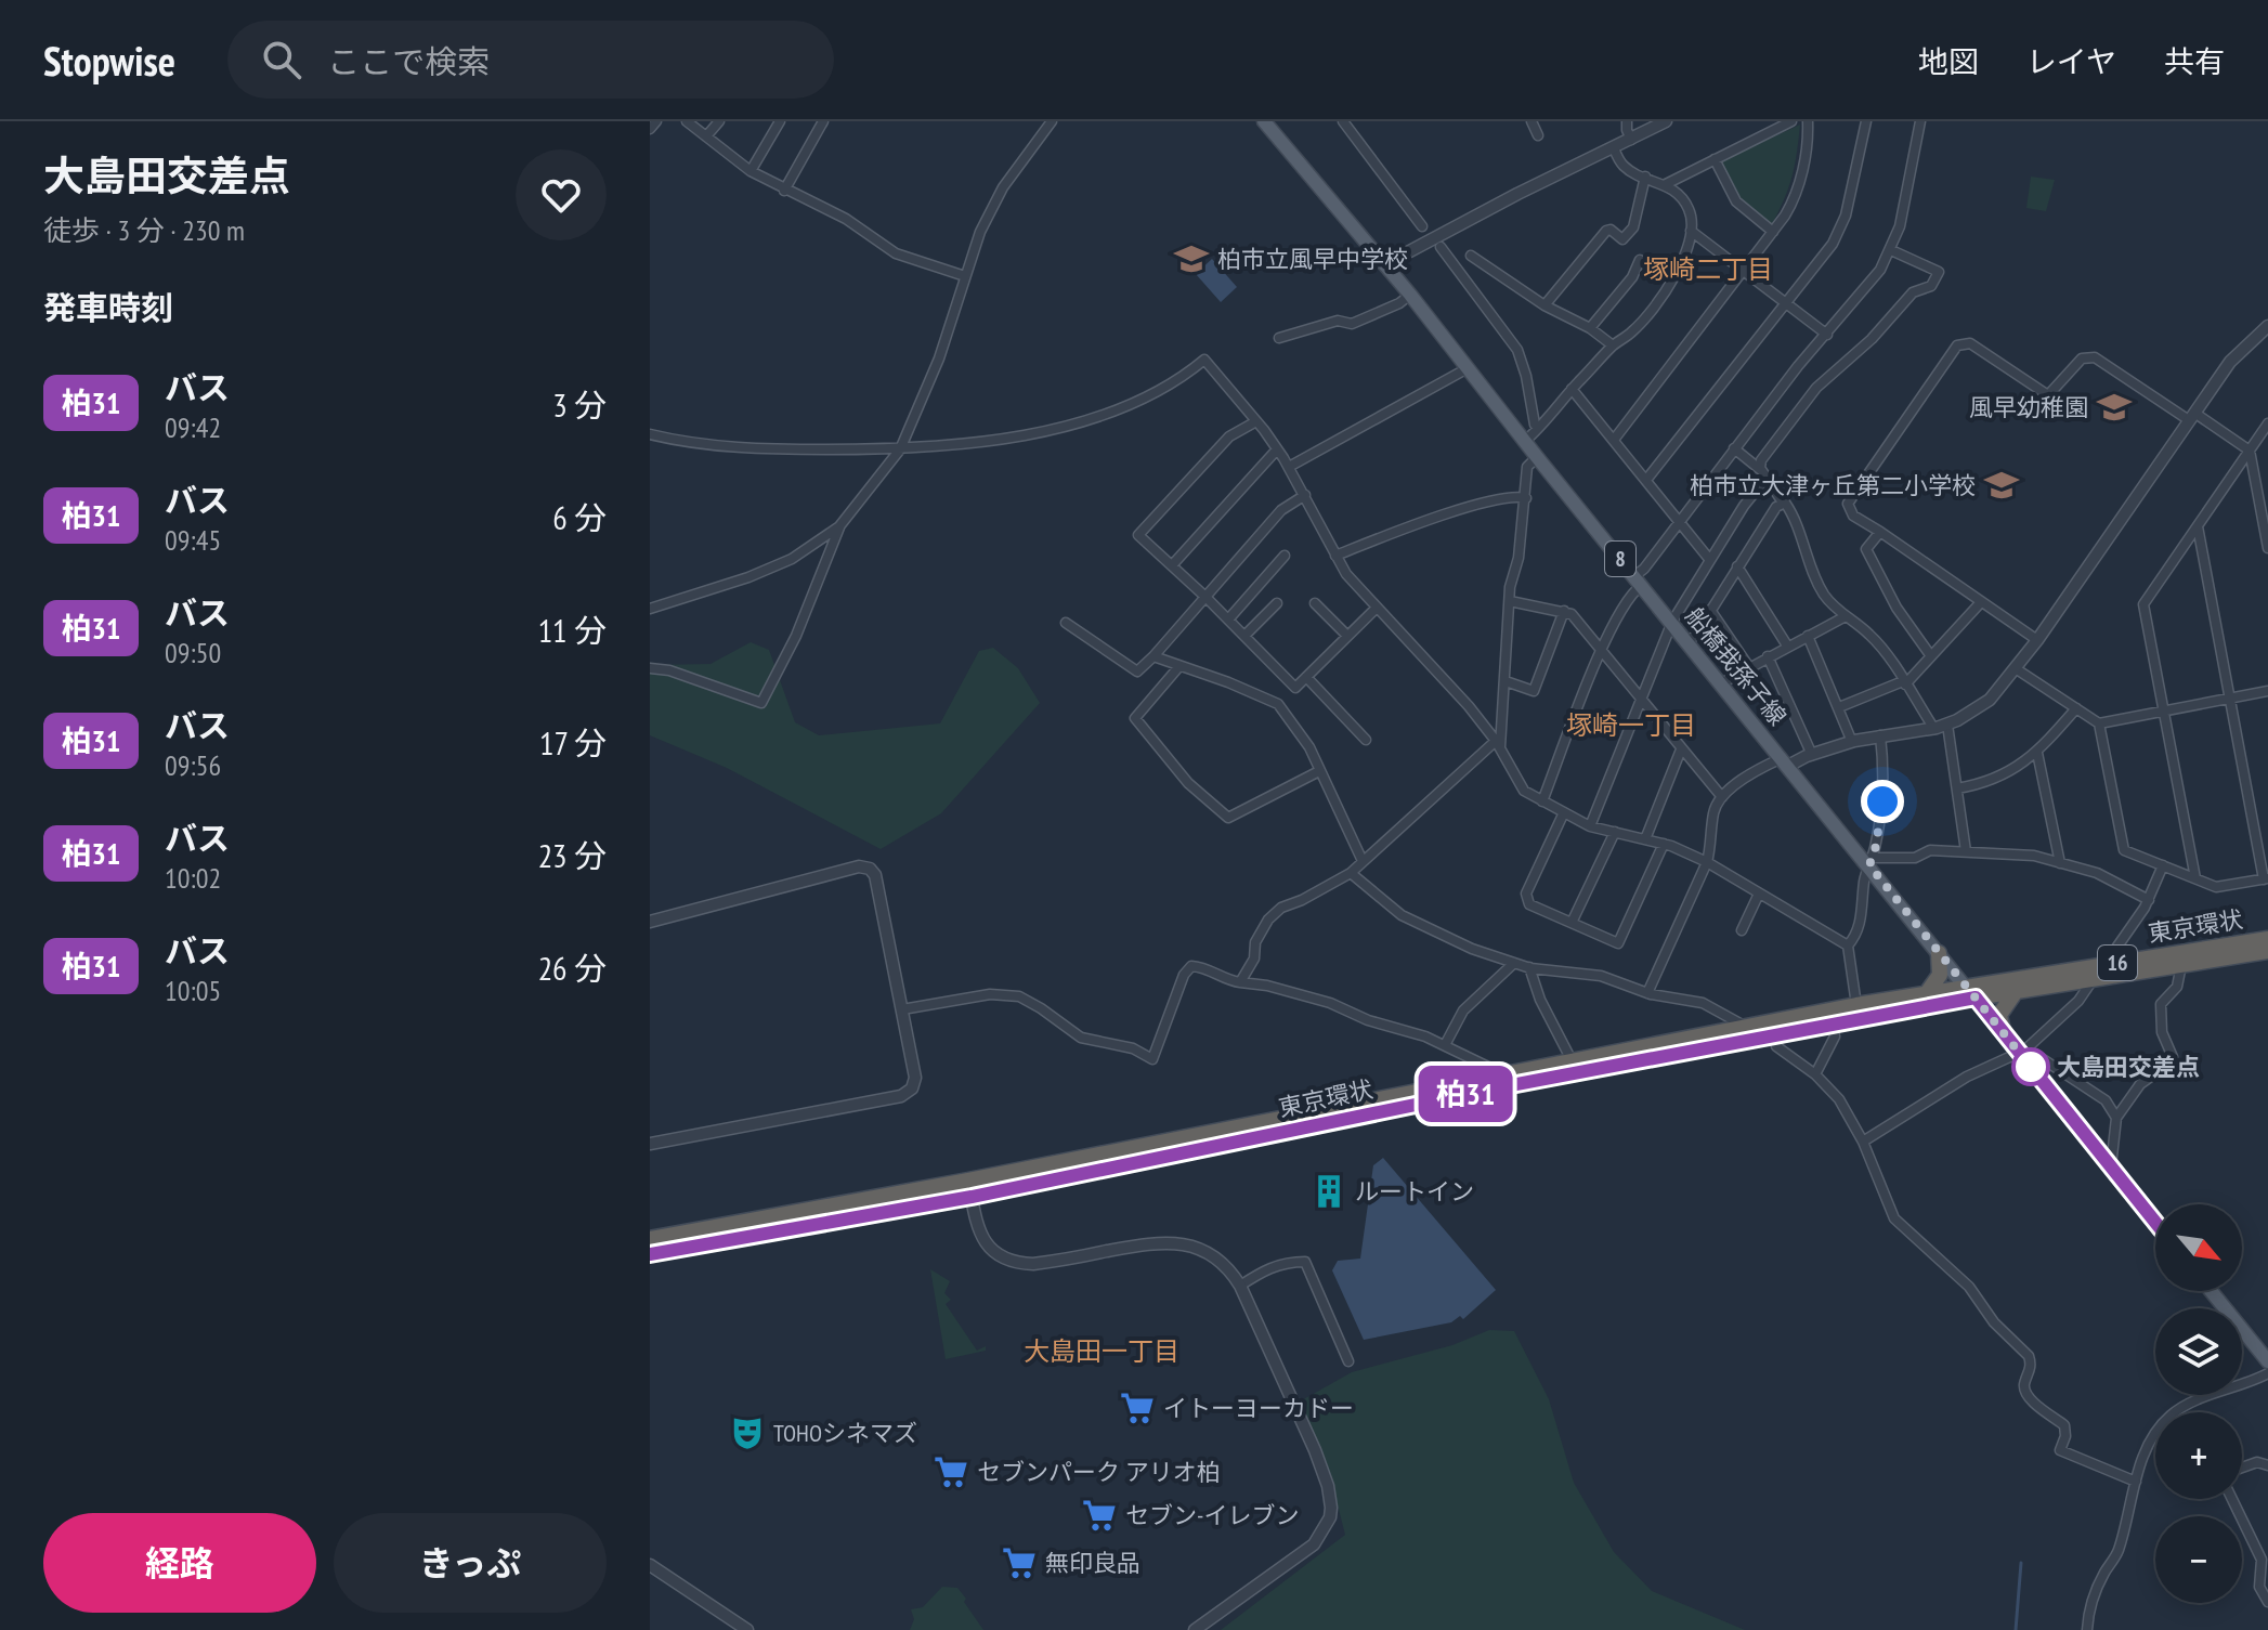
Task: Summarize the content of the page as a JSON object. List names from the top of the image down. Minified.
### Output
{"streets":{"highway":["東京環状","16"],"main road":["8","船橋我孫子線"]},"crossings":[["船橋我孫子線","東京環状"]],"districts":["塚崎二丁目","塚崎一丁目","大島田一丁目"],"places":{"school or university":["柏市立風早中学校","風早幼稚園","柏市立大津ヶ丘第二小学校"],"other":["大島田交差点"],"building":["ルートイン"],"supermarket":["イトーヨーカドー","セブンパーク アリオ柏","セブン-イレブン","無印良品"],"theatre":["TOHOシネマズ"]},"lines":["bus line 柏31"],"north":"bottom right","page":{"header":"Stopwise","search":"ここで検索","nav":["地図","レイヤ","共有"],"heading":[["大島田交差点","徒歩 · 3 分 · 230 m"],"発車時刻"],"on_map":"柏31","list":[{"mark":"柏31","name":"バス","note":"09:42","value":"3 分"},{"mark":"柏31","name":"バス","note":"09:45","value":"6 分"},{"mark":"柏31","name":"バス","note":"09:50","value":"11 分"},{"mark":"柏31","name":"バス","note":"09:56","value":"17 分"},{"mark":"柏31","name":"バス","note":"10:02","value":"23 分"},{"mark":"柏31","name":"バス","note":"10:05","value":"26 分"}],"map_buttons":["+","−"],"buttons":["経路","きっぷ"]}}
